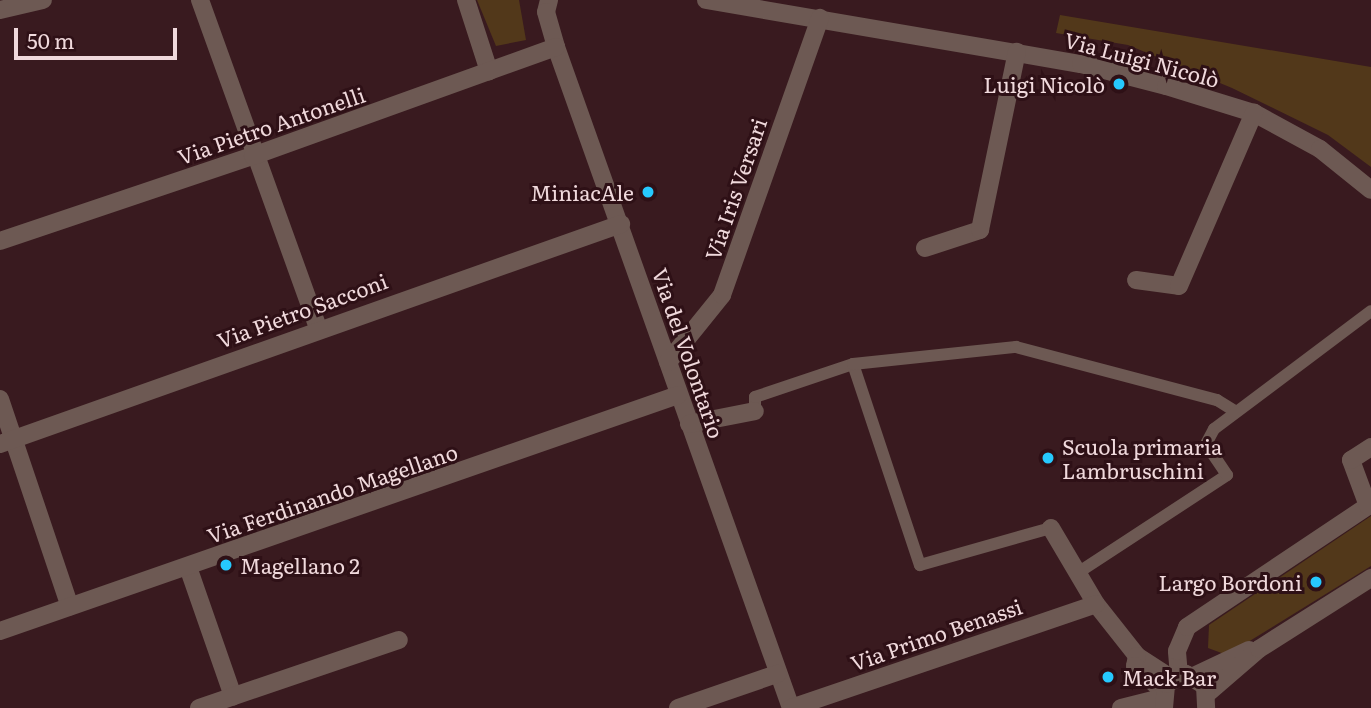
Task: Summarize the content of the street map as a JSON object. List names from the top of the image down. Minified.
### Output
{"streets":{"street":["Via Luigi Nicolò","Via Pietro Antonelli","Via Iris Versari","Via Pietro Sacconi","Via del Volontario","Via Ferdinando Magellano","Via Primo Benassi"]},"crossings":[["Via Luigi Nicolò","Via Iris Versari"],["Via Pietro Antonelli","Via del Volontario"],["Via Iris Versari","Via del Volontario"],["Via Pietro Sacconi","Via del Volontario"],["Via del Volontario","Via Ferdinando Magellano"],["Via del Volontario","Via Primo Benassi"]],"places":["Luigi Nicolò","MiniacAle","Scuola primaria Lambruschini","Magellano 2","Largo Bordoni","Mack Bar"],"scale_bar":"50 m"}
